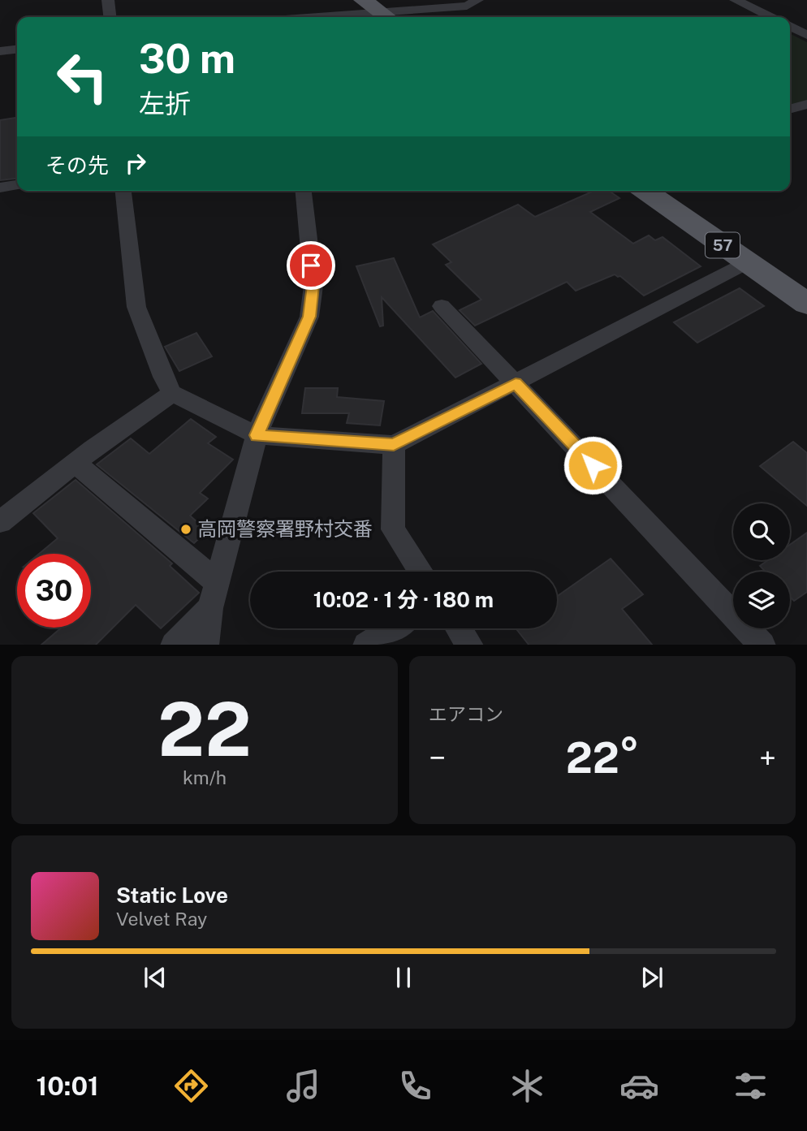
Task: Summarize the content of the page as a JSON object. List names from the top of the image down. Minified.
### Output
{"streets":{"main road":["57"]},"places":["高岡警察署野村交番"],"page":{"turn":["30 m","左折"],"then":"その先","limit":"30","trip":"10:02 · 1 分 · 180 m","tile":[["22","km/h"],"エアコン"],"heat":["−","22°","+"],"song":["Static Love","Velvet Ray"],"tabs":"10:01"}}
